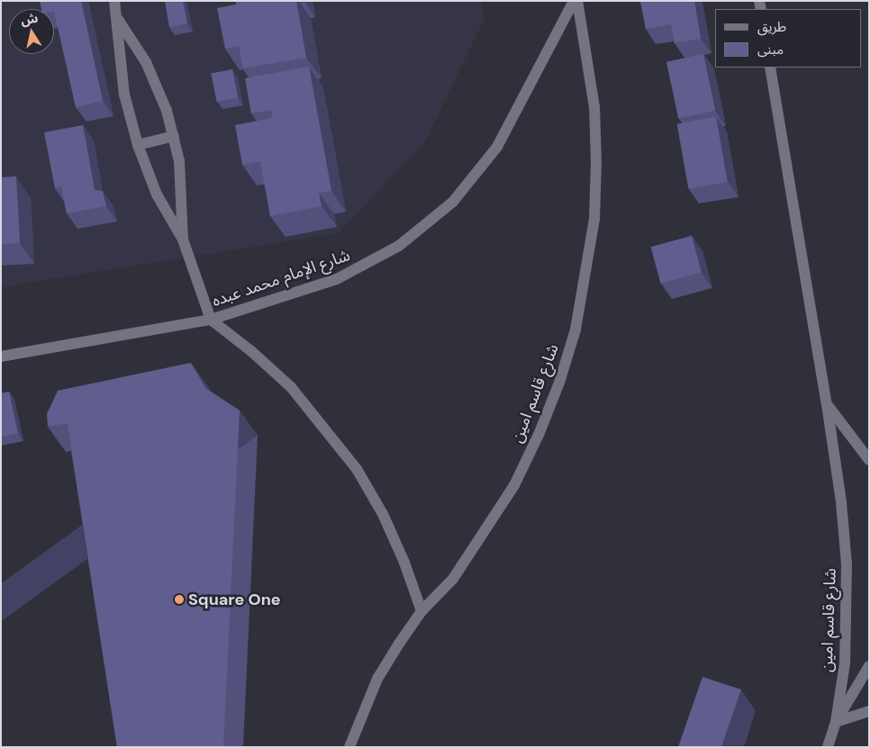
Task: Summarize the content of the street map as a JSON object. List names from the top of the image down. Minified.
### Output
{"streets":{"street":["شارع الإمام محمد عبده","شارع قاسم امين"]},"crossings":[["شارع الإمام محمد عبده","شارع قاسم امين"]],"places":["Square One"],"legend":["طريق","مبنى"],"north":"top"}
